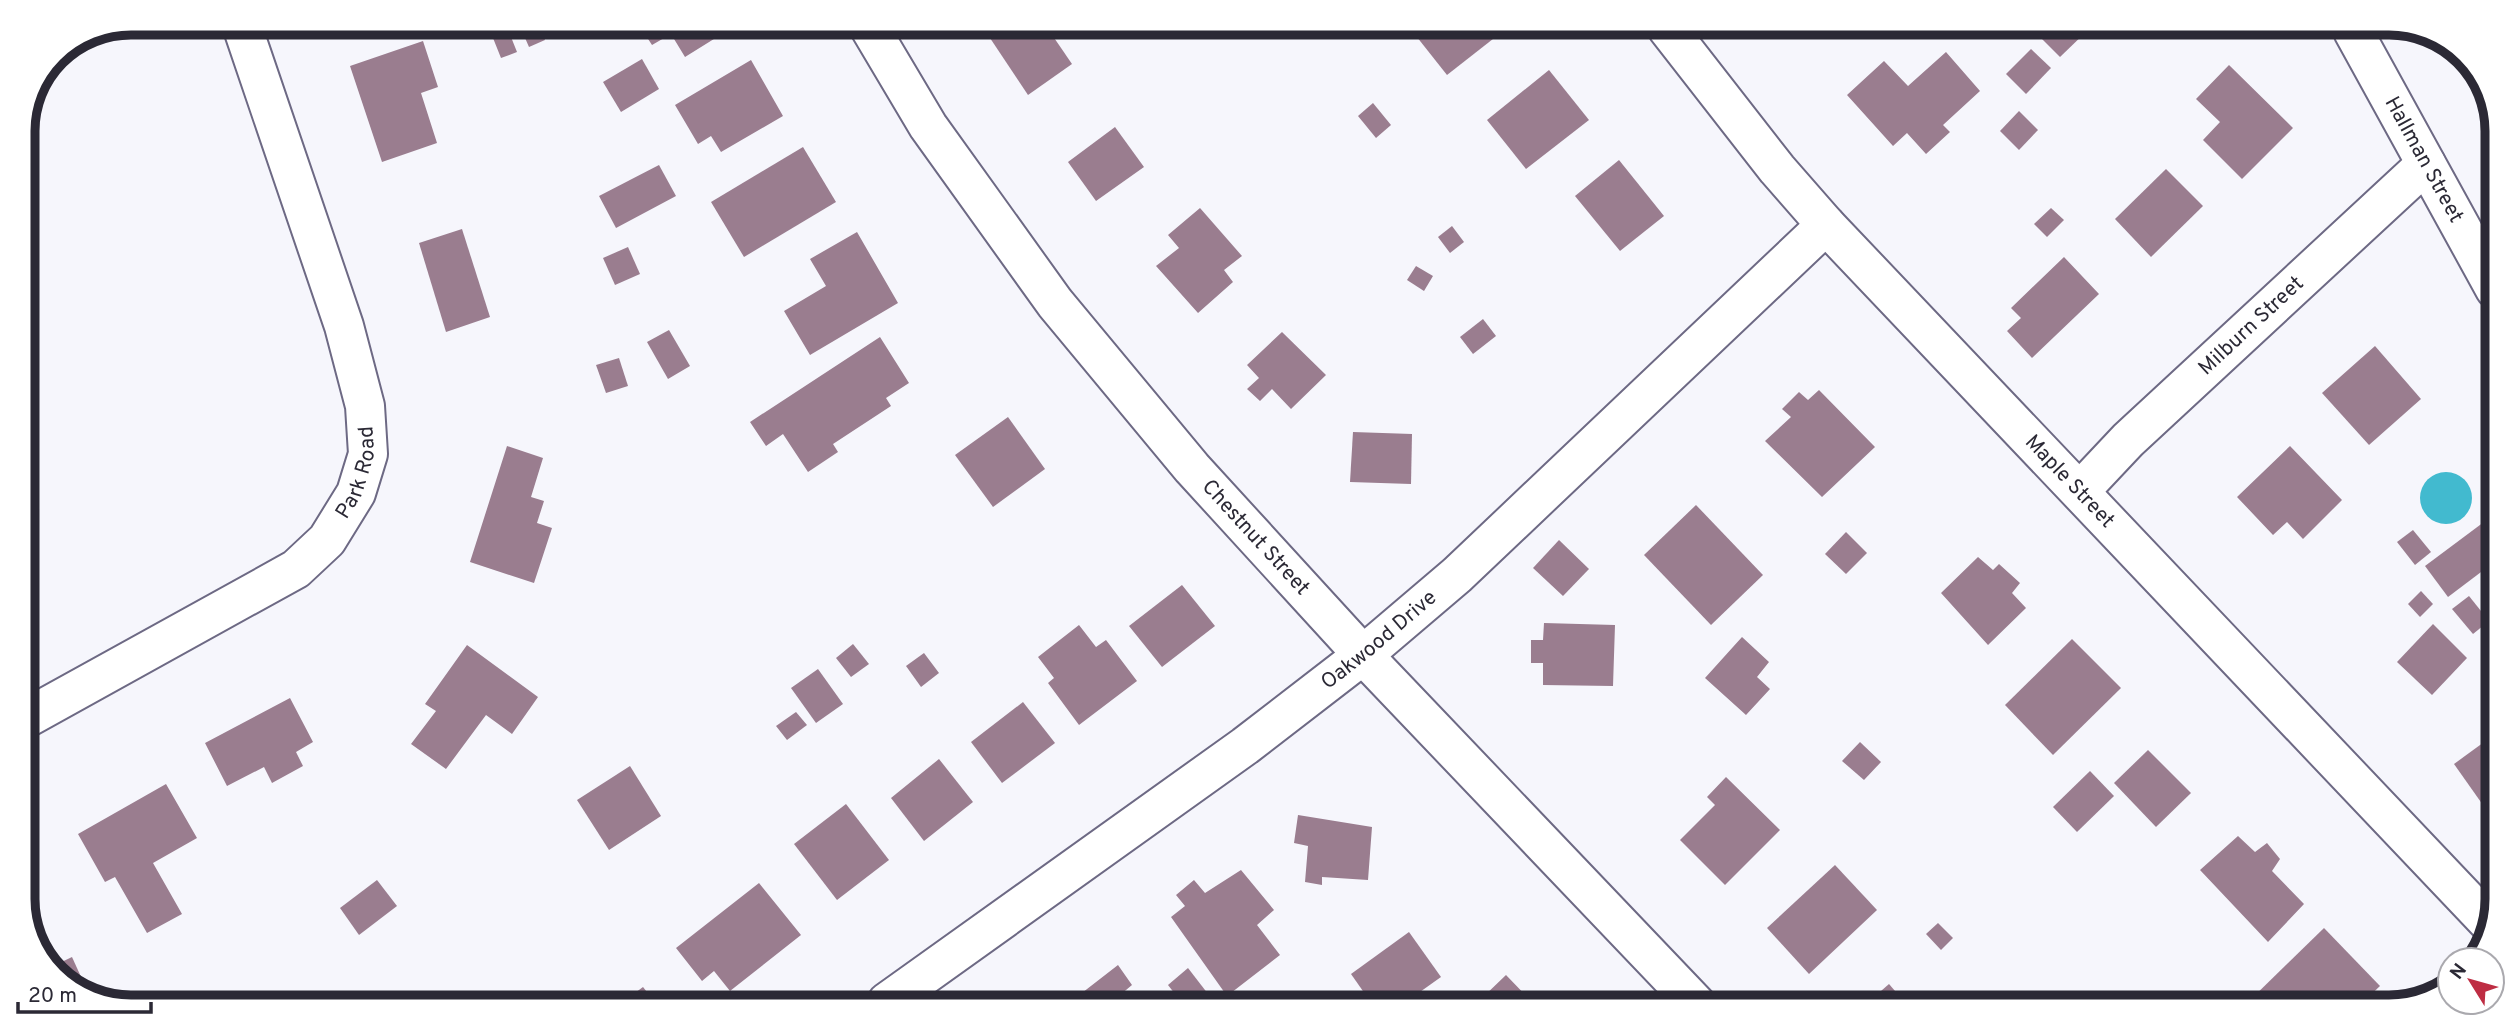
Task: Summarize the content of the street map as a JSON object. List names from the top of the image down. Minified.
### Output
{"streets":{"street":["Hallman Street","Milburn Street","Park Road","Maple Street","Chestnut Street","Oakwood Drive"]},"crossings":[["Hallman Street","Milburn Street"],["Milburn Street","Maple Street"],["Maple Street","Oakwood Drive"],["Chestnut Street","Oakwood Drive"]],"scale_bar":"20 m","north":"top left"}
